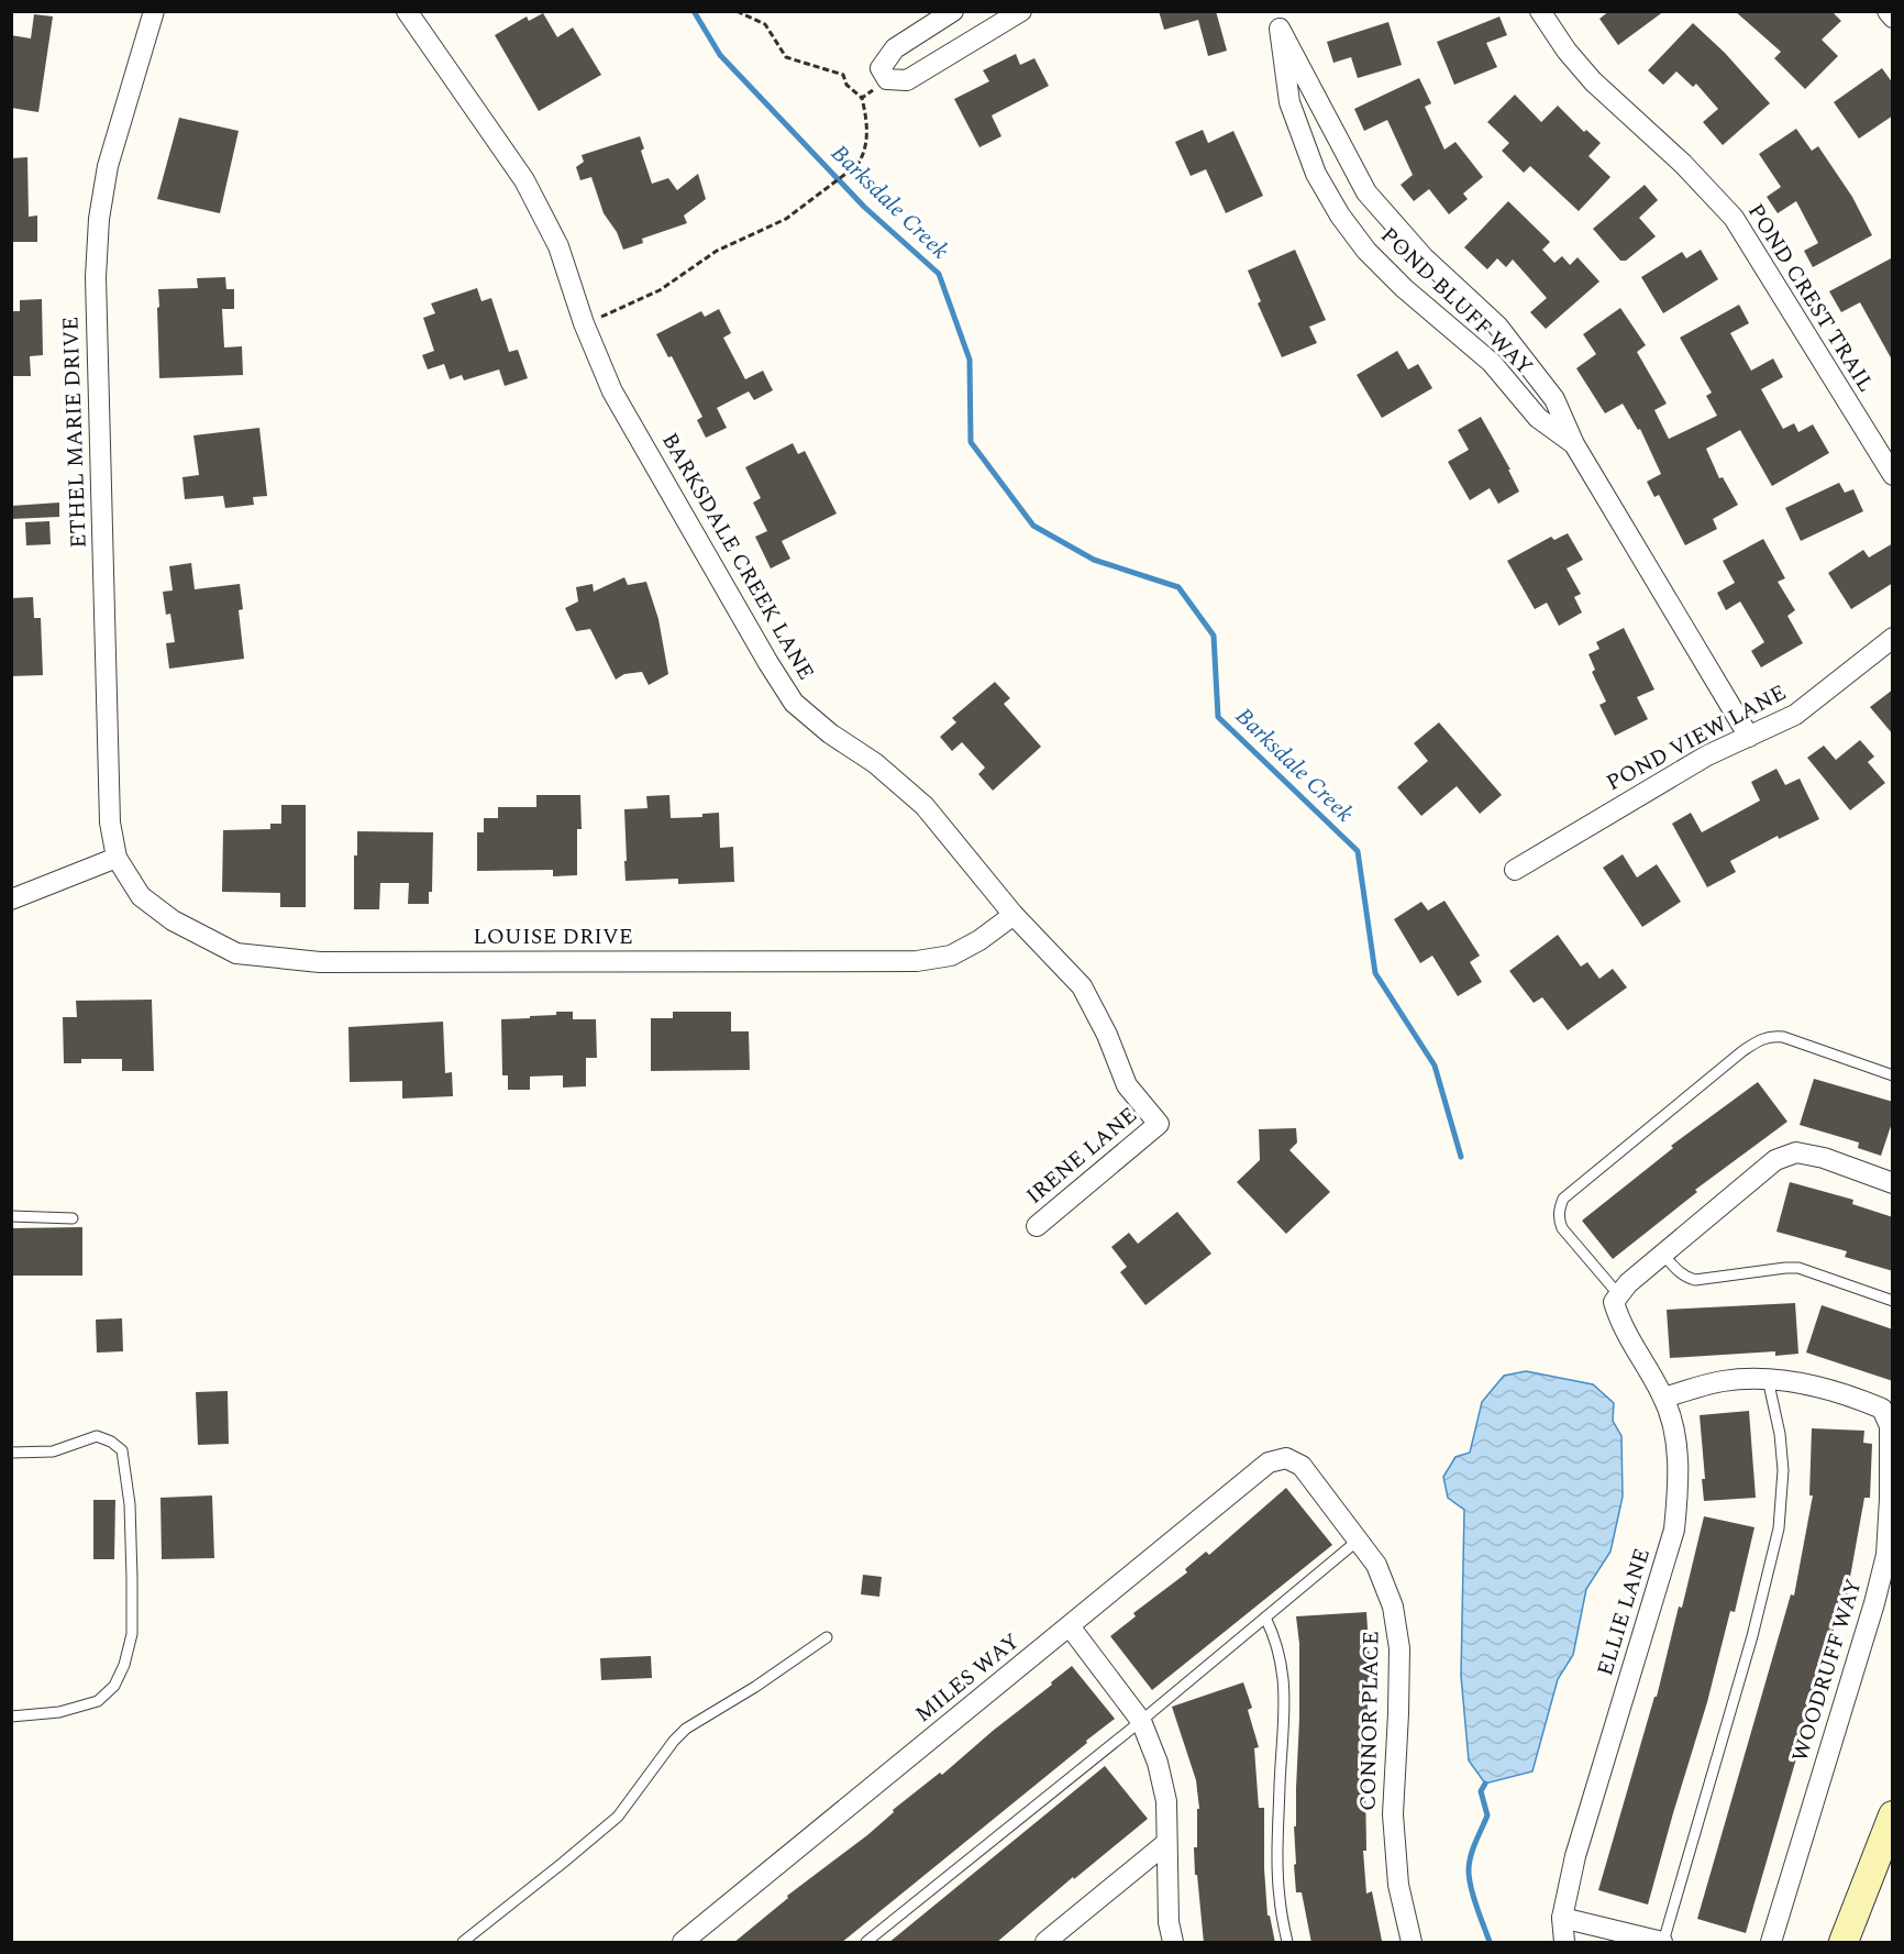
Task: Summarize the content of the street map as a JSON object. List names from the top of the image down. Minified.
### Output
{"streets":{"street":["POND CREST TRAIL","POND BLUFF WAY","ETHEL MARIE DRIVE","BARKSDALE CREEK LANE","POND VIEW LANE","LOUISE DRIVE","IRENE LANE","ELLIE LANE","WOODRUFF WAY","MILES WAY","CONNOR PLACE"]},"crossings":[["POND BLUFF WAY","POND VIEW LANE"],["ETHEL MARIE DRIVE","LOUISE DRIVE"],["BARKSDALE CREEK LANE","LOUISE DRIVE"],["BARKSDALE CREEK LANE","IRENE LANE"],["MILES WAY","CONNOR PLACE"]],"water":["Barksdale Creek"]}
